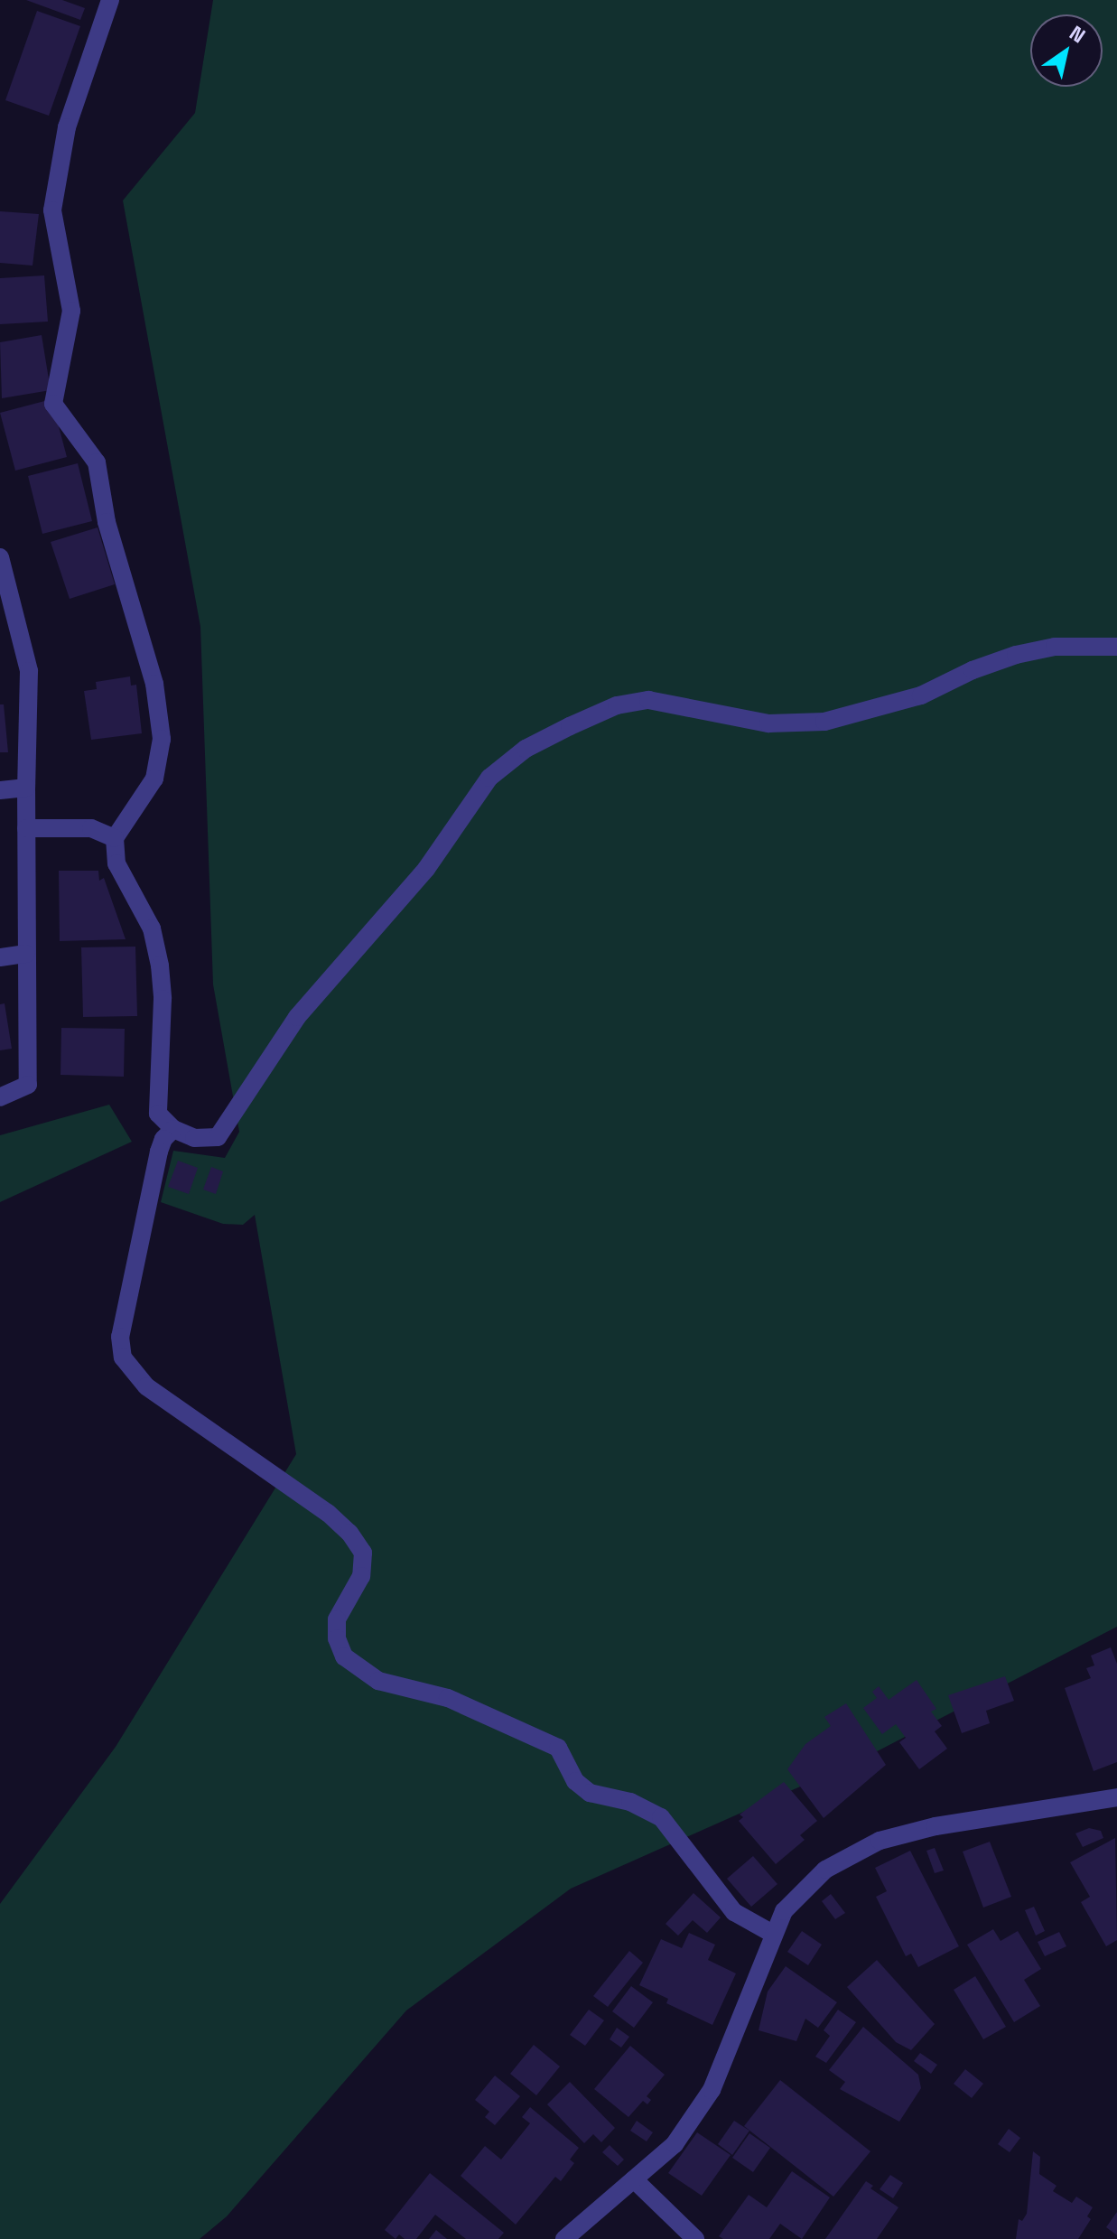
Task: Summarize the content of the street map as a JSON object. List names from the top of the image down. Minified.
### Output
{"north":"top right"}
